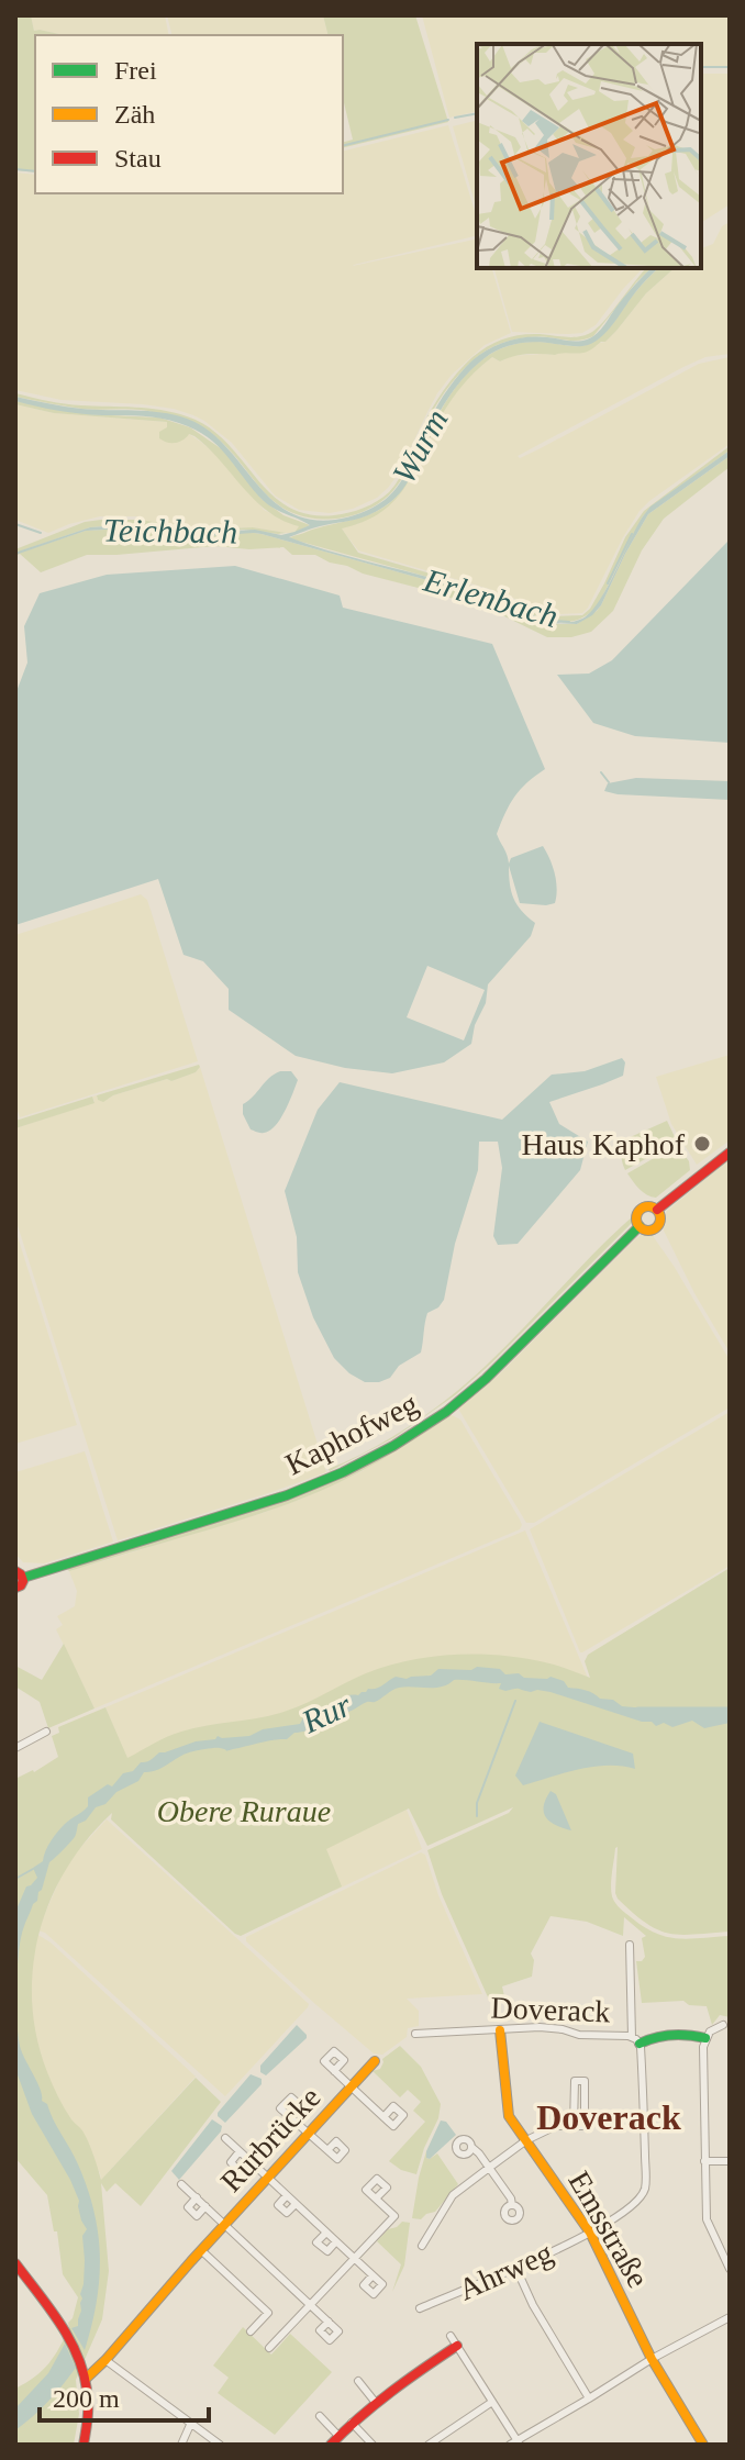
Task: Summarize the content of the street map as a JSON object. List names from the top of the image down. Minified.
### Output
{"streets":{"street":["Kaphofweg","Doverack","Rurbrücke","Emsstraße","Ahrweg"]},"crossings":[["Doverack","Emsstraße"],["Doverack","Ahrweg"],["Emsstraße","Ahrweg"]],"districts":["Doverack"],"water":["Wurm","Teichbach","Erlenbach","Rur"],"parks":["Obere Ruraue"],"places":["Haus Kaphof"],"legend":["Frei","Zäh","Stau"],"scale_bar":"200 m"}
